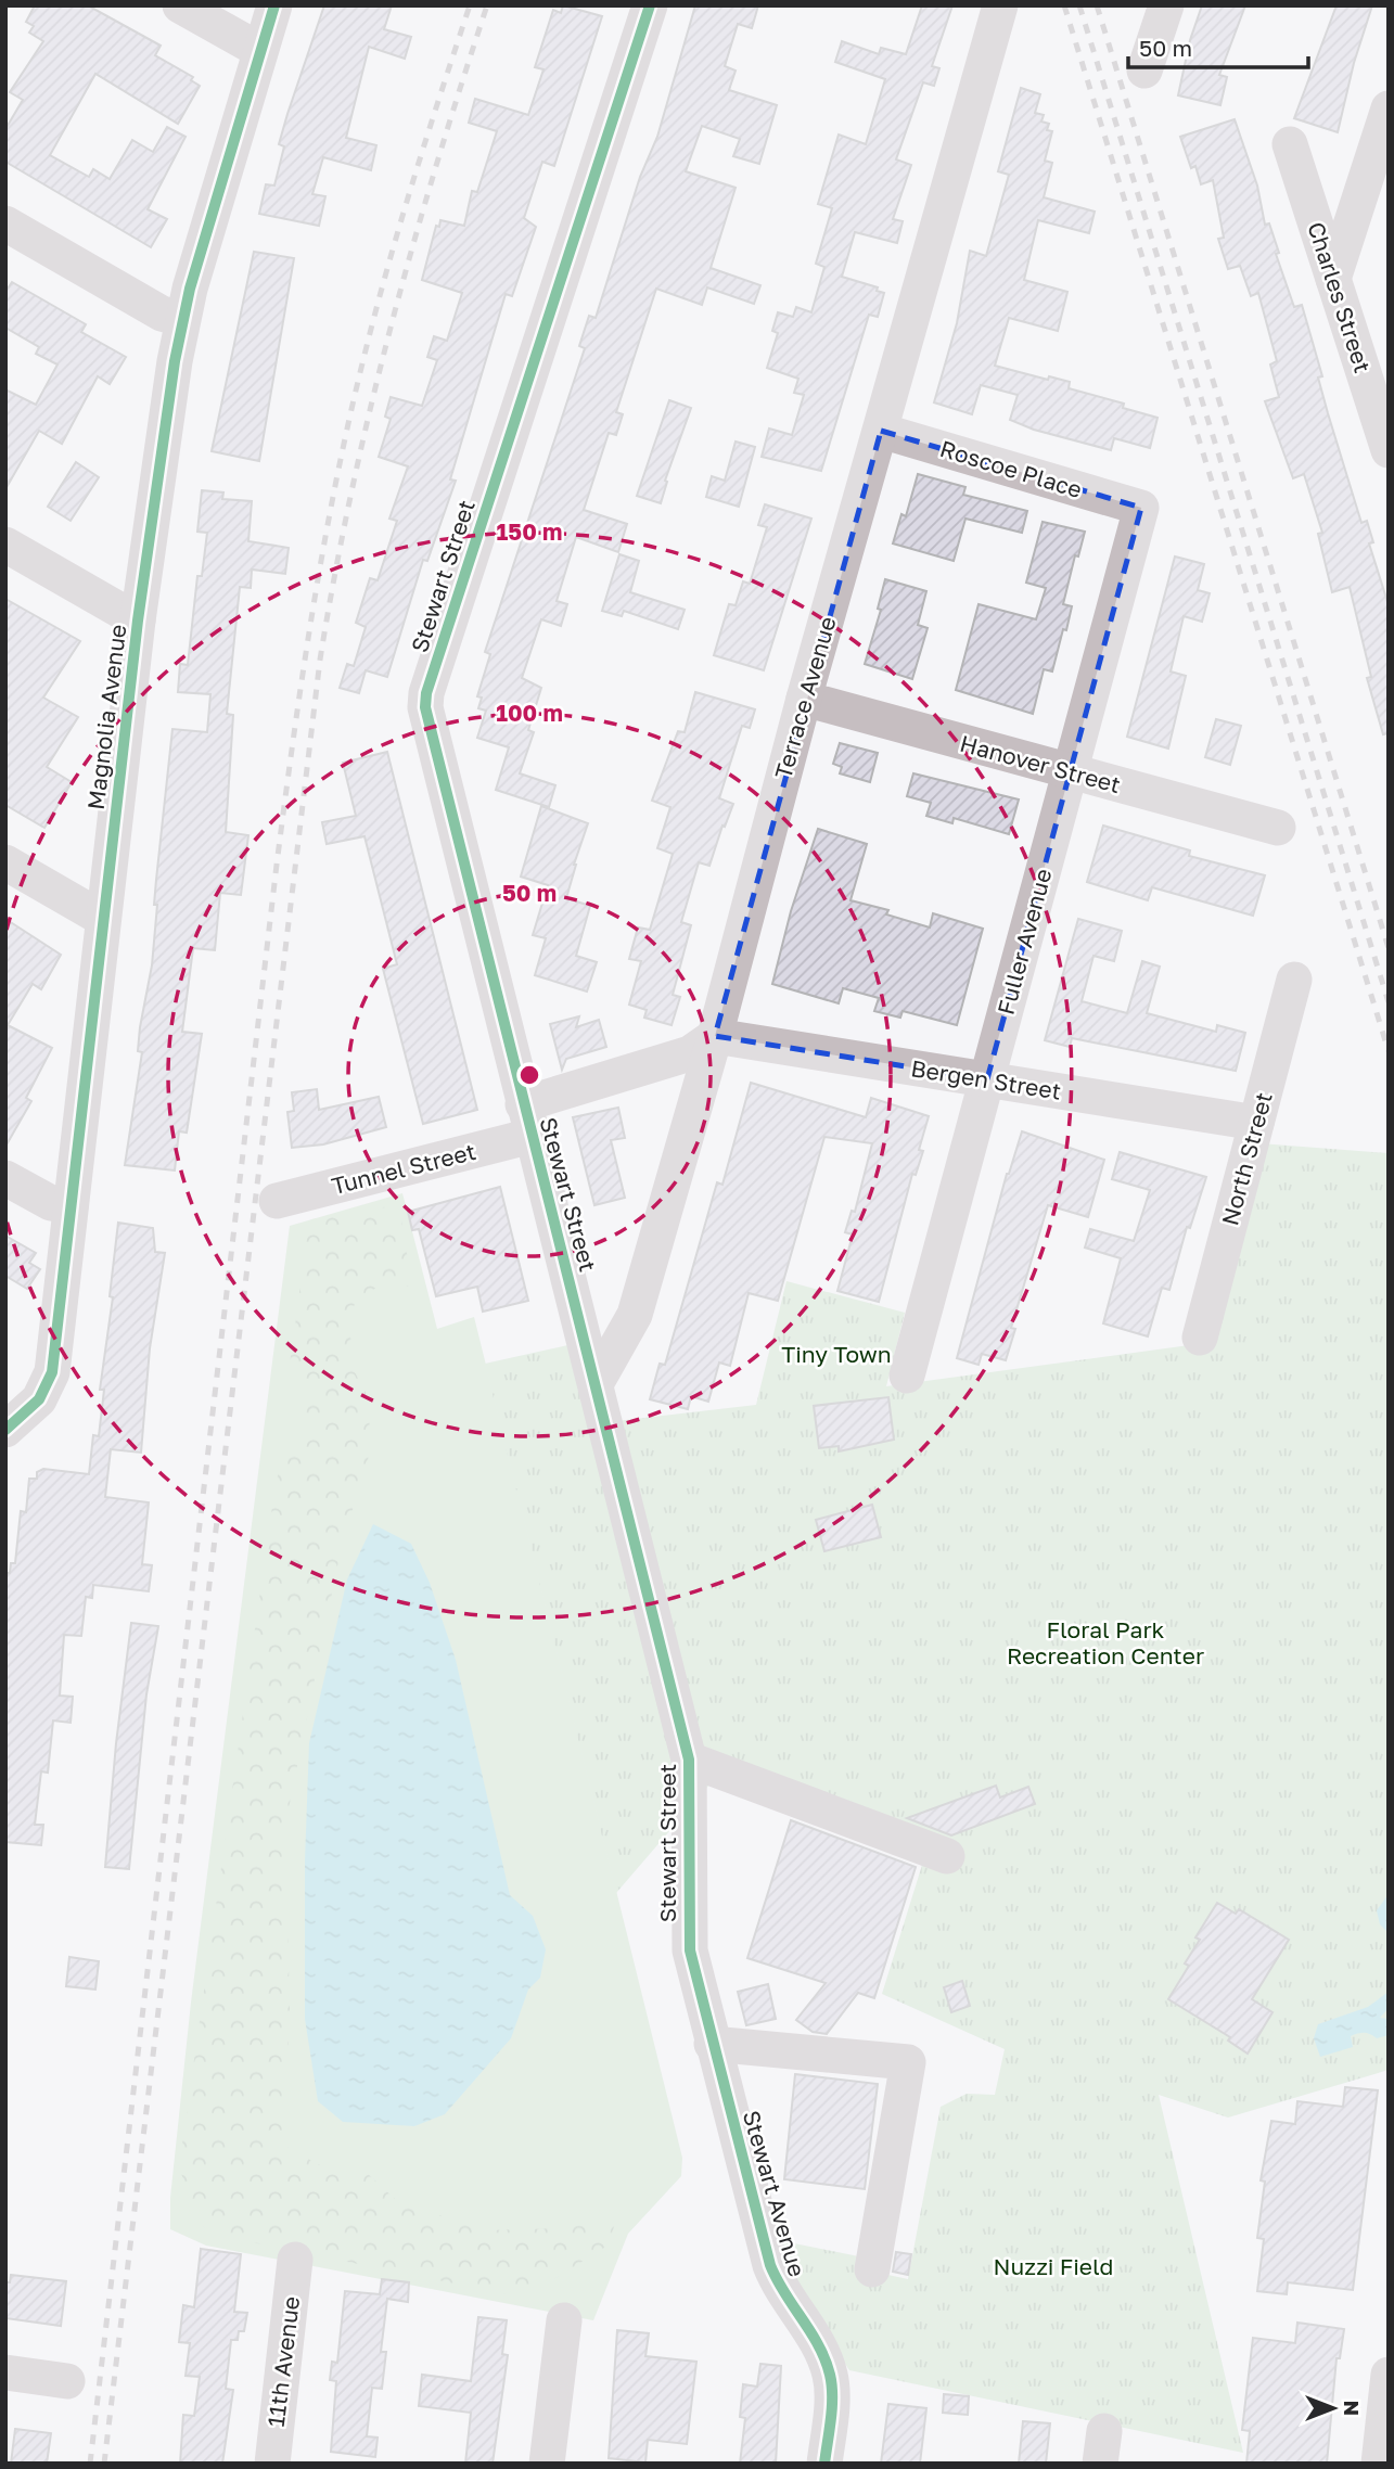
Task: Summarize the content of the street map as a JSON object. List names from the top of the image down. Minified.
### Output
{"streets":{"street":["Charles Street","Roscoe Place","Stewart Street","Terrace Avenue","Magnolia Avenue","Hanover Street","Fuller Avenue","Bergen Street","North Street","Tunnel Street","Stewart Avenue","11th Avenue"]},"crossings":[["Roscoe Place","Terrace Avenue"],["Roscoe Place","Fuller Avenue"],["Stewart Street","Terrace Avenue"],["Stewart Street","Tunnel Street"],["Stewart Street","Stewart Avenue"],["Terrace Avenue","Hanover Street"],["Terrace Avenue","Bergen Street"],["Terrace Avenue","Tunnel Street"],["Hanover Street","Fuller Avenue"],["Fuller Avenue","Bergen Street"],["Bergen Street","North Street"],["Bergen Street","Tunnel Street"]],"parks":["Tiny Town","Floral Park Recreation Center","Nuzzi Field"],"scale_bar":"50 m","north":"right","rings":["150 m","100 m","50 m"]}
